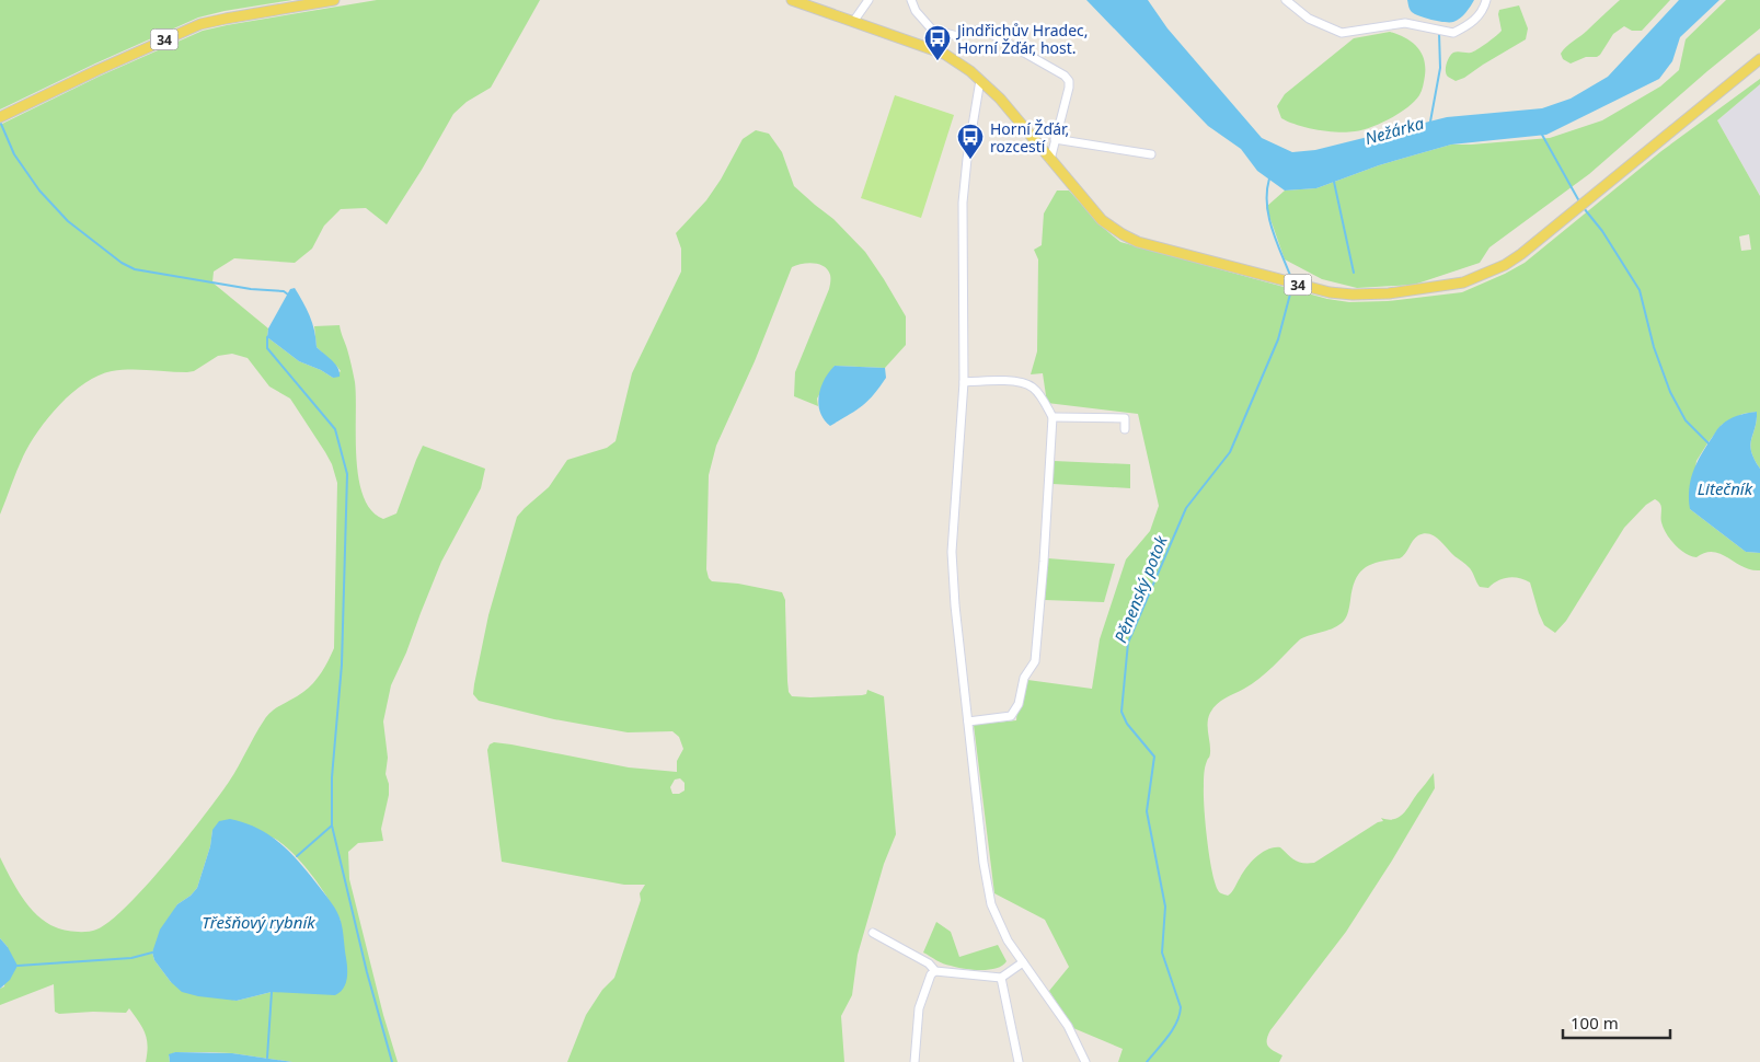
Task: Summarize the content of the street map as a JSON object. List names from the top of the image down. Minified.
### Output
{"streets":{"main road":["34"]},"water":["Nežárka","Litečník","Pěnenský potok","Třešňový rybník"],"places":{"bus stop":["Jindřichův Hradec, Horní Žďár, host.","Horní Žďár, rozcestí"]},"scale_bar":"100 m"}
